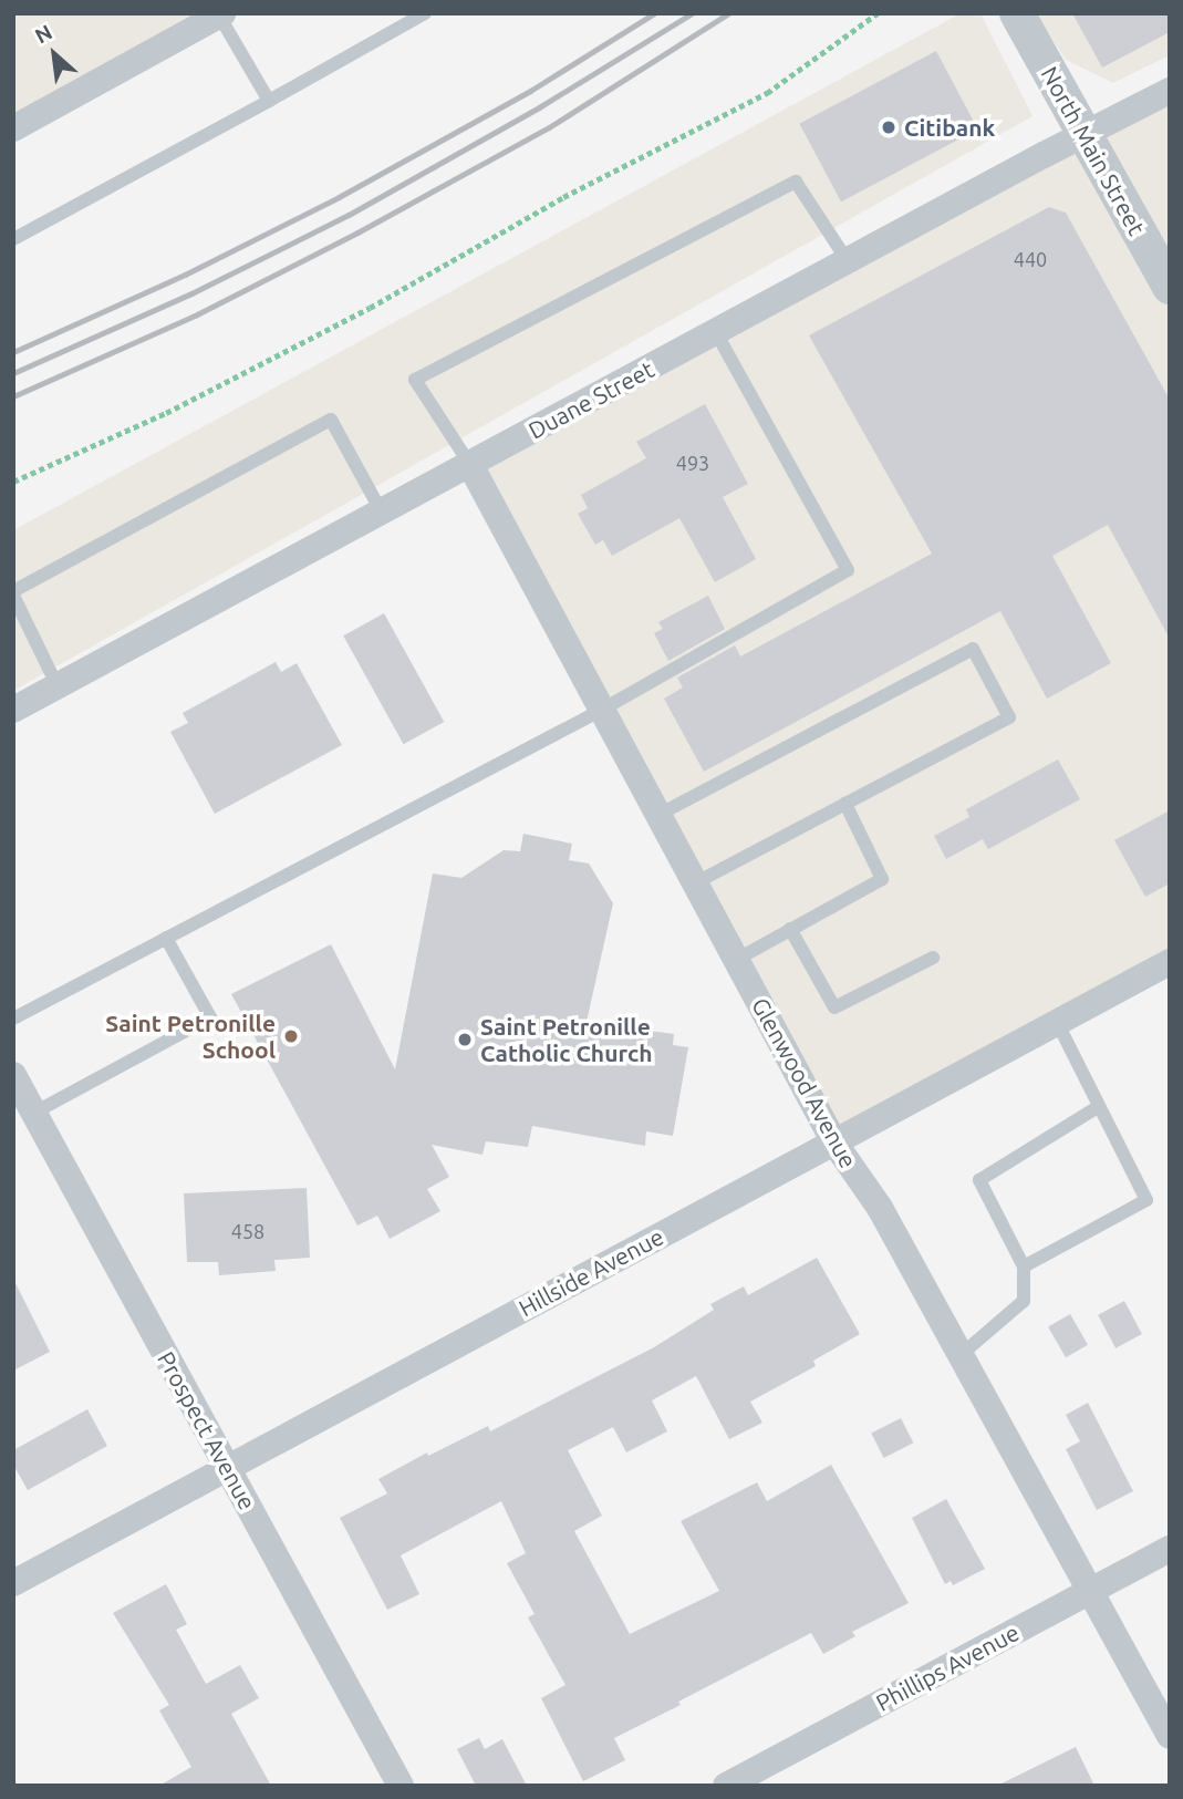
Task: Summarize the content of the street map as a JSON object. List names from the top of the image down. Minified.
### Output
{"streets":{"street":["North Main Street","Duane Street","Glenwood Avenue","Hillside Avenue","Prospect Avenue","Phillips Avenue"]},"crossings":[["North Main Street","Duane Street"],["Duane Street","Glenwood Avenue"],["Glenwood Avenue","Hillside Avenue"],["Glenwood Avenue","Phillips Avenue"],["Hillside Avenue","Prospect Avenue"]],"places":["Citibank","Saint Petronille School","Saint Petronille Catholic Church"],"house_numbers":["440","493","458"],"north":"top left"}
